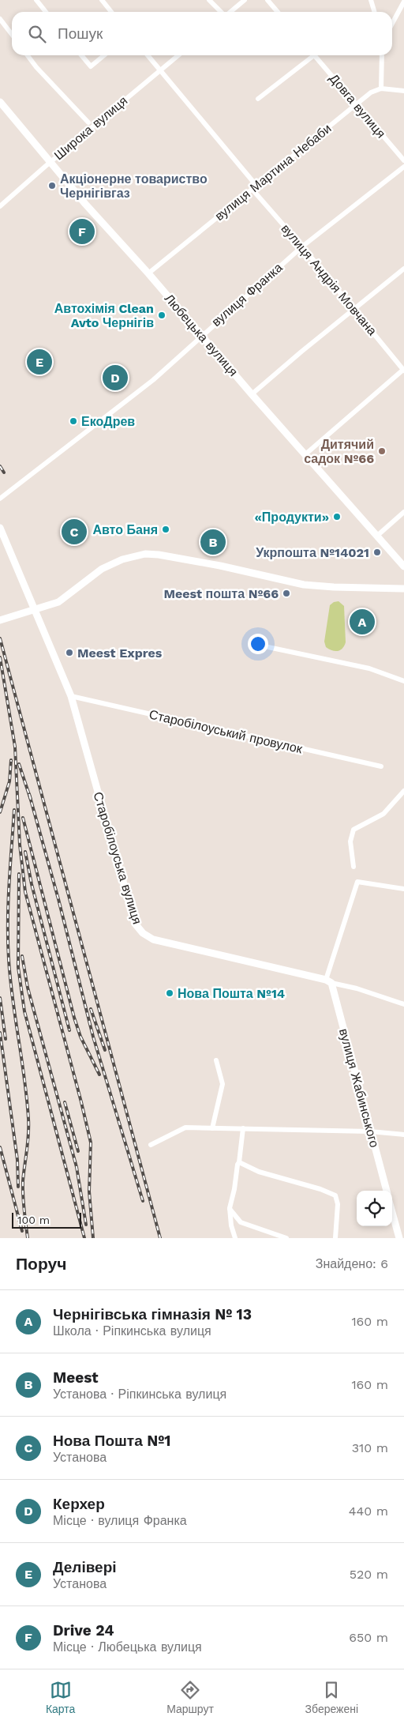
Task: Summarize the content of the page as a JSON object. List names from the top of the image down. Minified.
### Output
{"streets":{"main road":["Любецька вулиця","Старобілоуська вулиця","вулиця Жабинського"],"street":["Довга вулиця","Широка вулиця","вулиця Мартина Небаби","вулиця Андрія Мовчана","вулиця Франка","Старобілоуський провулок"]},"crossings":[["Довга вулиця","вулиця Мартина Небаби"],["Широка вулиця","вулиця Андрія Мовчана"],["Широка вулиця","Любецька вулиця"],["вулиця Мартина Небаби","вулиця Андрія Мовчана"],["вулиця Мартина Небаби","Любецька вулиця"],["вулиця Андрія Мовчана","вулиця Франка"],["вулиця Франка","Любецька вулиця"],["Старобілоуський провулок","Старобілоуська вулиця"],["Старобілоуська вулиця","вулиця Жабинського"]],"places":["Акціонерне товариство Чернігівгаз","Автохімія Clean Avto Чернігів","ЕкоДрев","Дитячий садок №66","«Продукти»","Авто Баня","Укрпошта №14021","Meest пошта №66","Meest Expres","Нова Пошта №14"],"scale_bar":"100 m","page":{"search":"Пошук","pins":["F","E","D","C","B","A"],"scale":"100 m","heading":["Поруч","Знайдено: 6"],"list":[{"mark":"A","name":"Чернігівська гімназія № 13","note":"Школа · Ріпкинська вулиця","value":"160 m"},{"mark":"B","name":"Meest","note":"Установа · Ріпкинська вулиця","value":"160 m"},{"mark":"C","name":"Нова Пошта №1","note":"Установа","value":"310 m"},{"mark":"D","name":"Керхер","note":"Місце · вулиця Франка","value":"440 m"},{"mark":"E","name":"Делівері","note":"Установа","value":"520 m"},{"mark":"F","name":"Drive 24","note":"Місце · Любецька вулиця","value":"650 m"}],"nav":["Карта","Маршрут","Збережені"]}}
